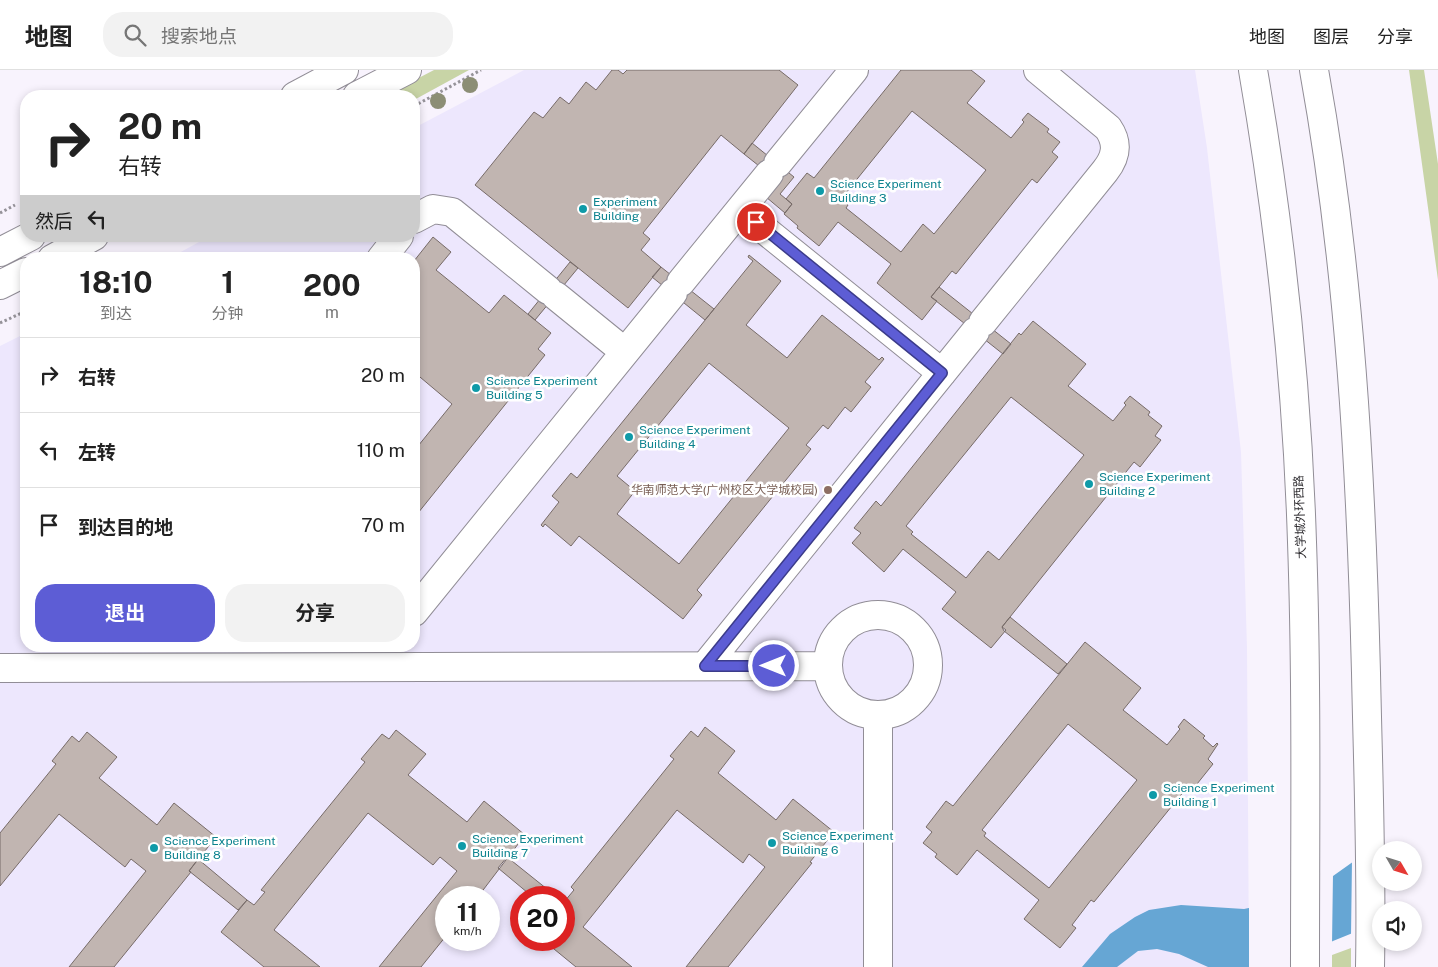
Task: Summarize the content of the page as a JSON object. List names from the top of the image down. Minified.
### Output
{"streets":{"main road":["大学城外环西路"]},"places":["Science Experiment Building 3","Experiment Building","Science Experiment Building 5","Science Experiment Building 4","Science Experiment Building 2","华南师范大学(广州校区大学城校园)","Science Experiment Building 1","Science Experiment Building 6","Science Experiment Building 7","Science Experiment Building 8"],"north":"bottom right","page":{"header":"地图","search":"搜索地点","nav":["地图","图层","分享"],"turn":["20 m","右转"],"then":"然后","eta":["18:10","到达","1","分钟","200","m"],"list":[{"name":"右转","value":"20 m"},{"name":"左转","value":"110 m"},{"name":"到达目的地","value":"70 m"}],"buttons":["退出","分享"],"speed":"11 km/h","limit":"20"}}
